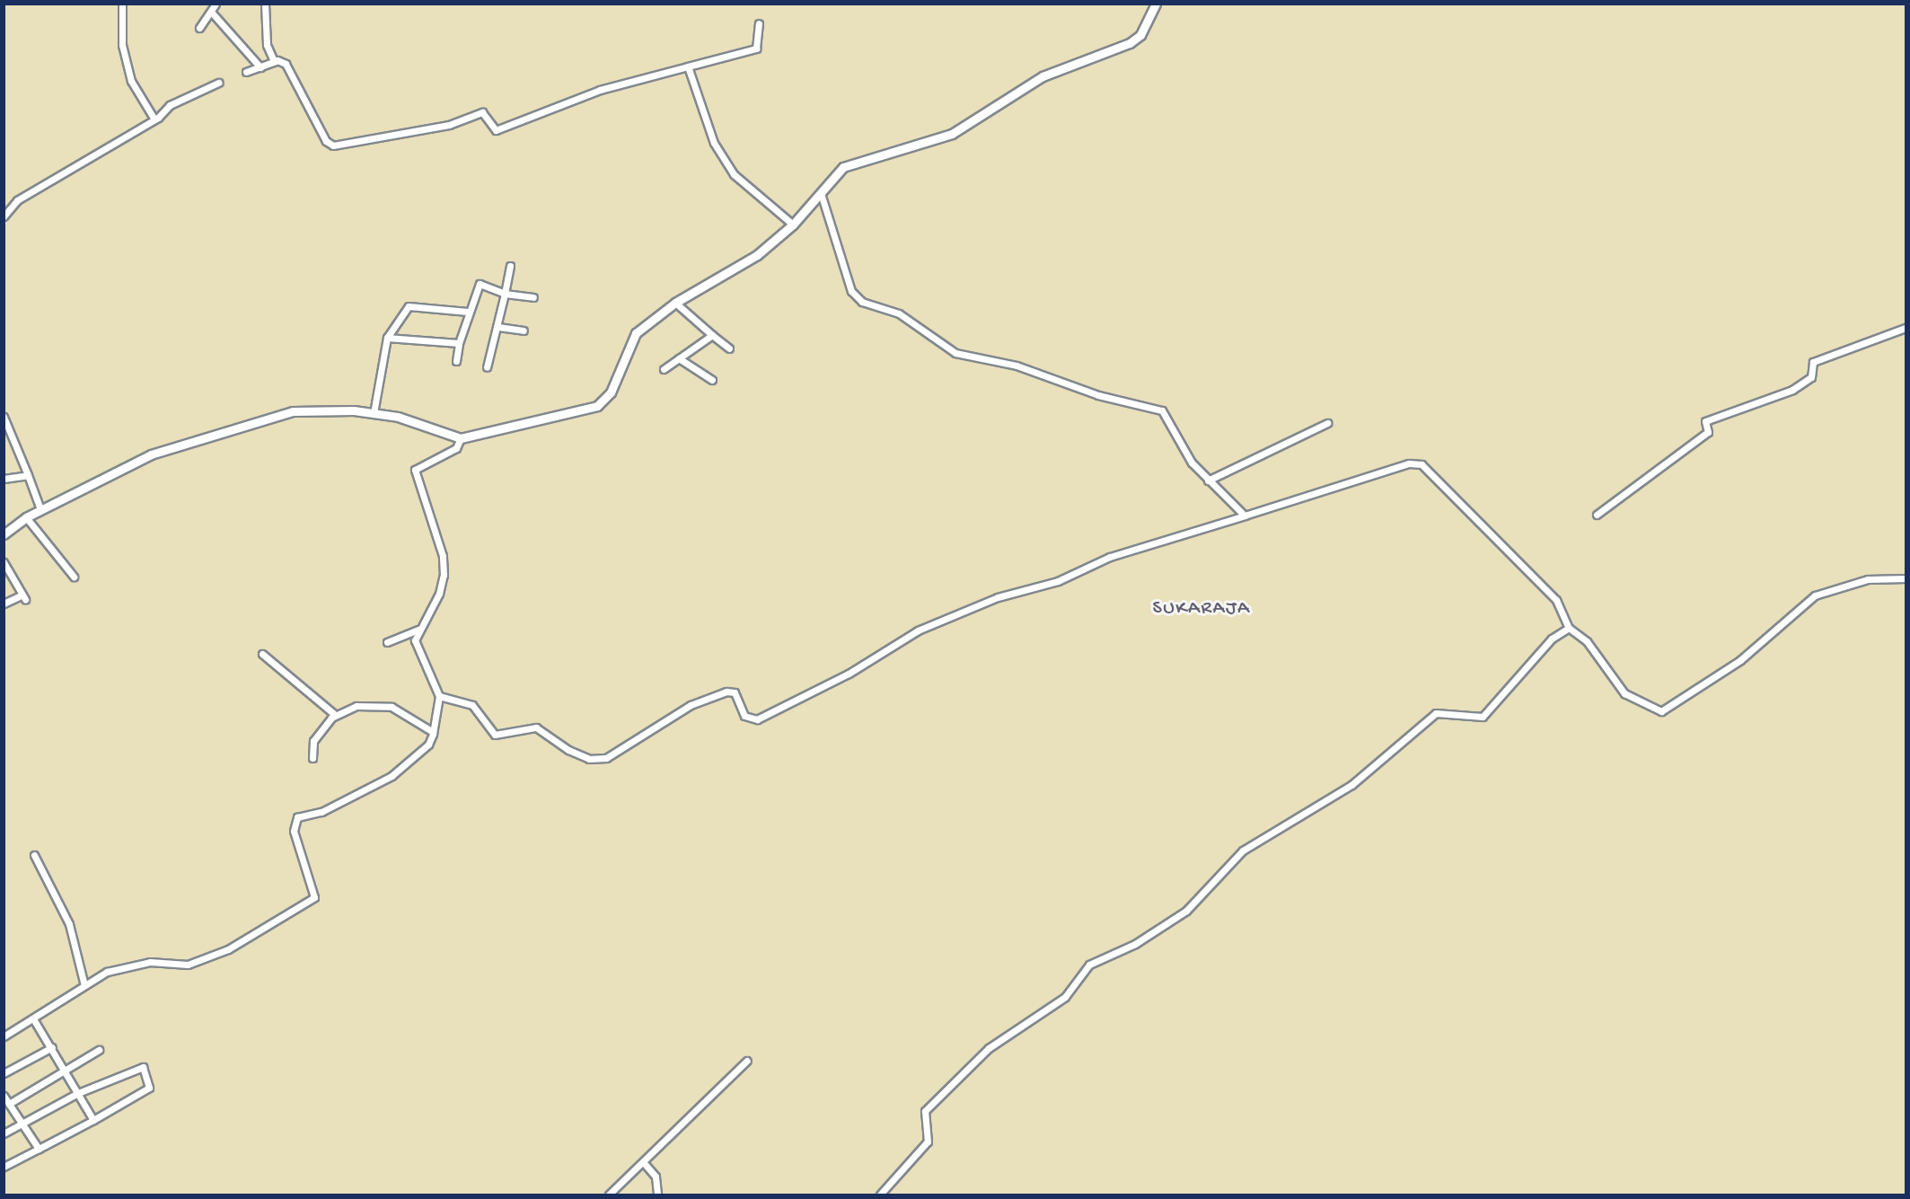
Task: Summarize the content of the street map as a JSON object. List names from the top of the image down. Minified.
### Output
{"districts":["SUKARAJA"]}
